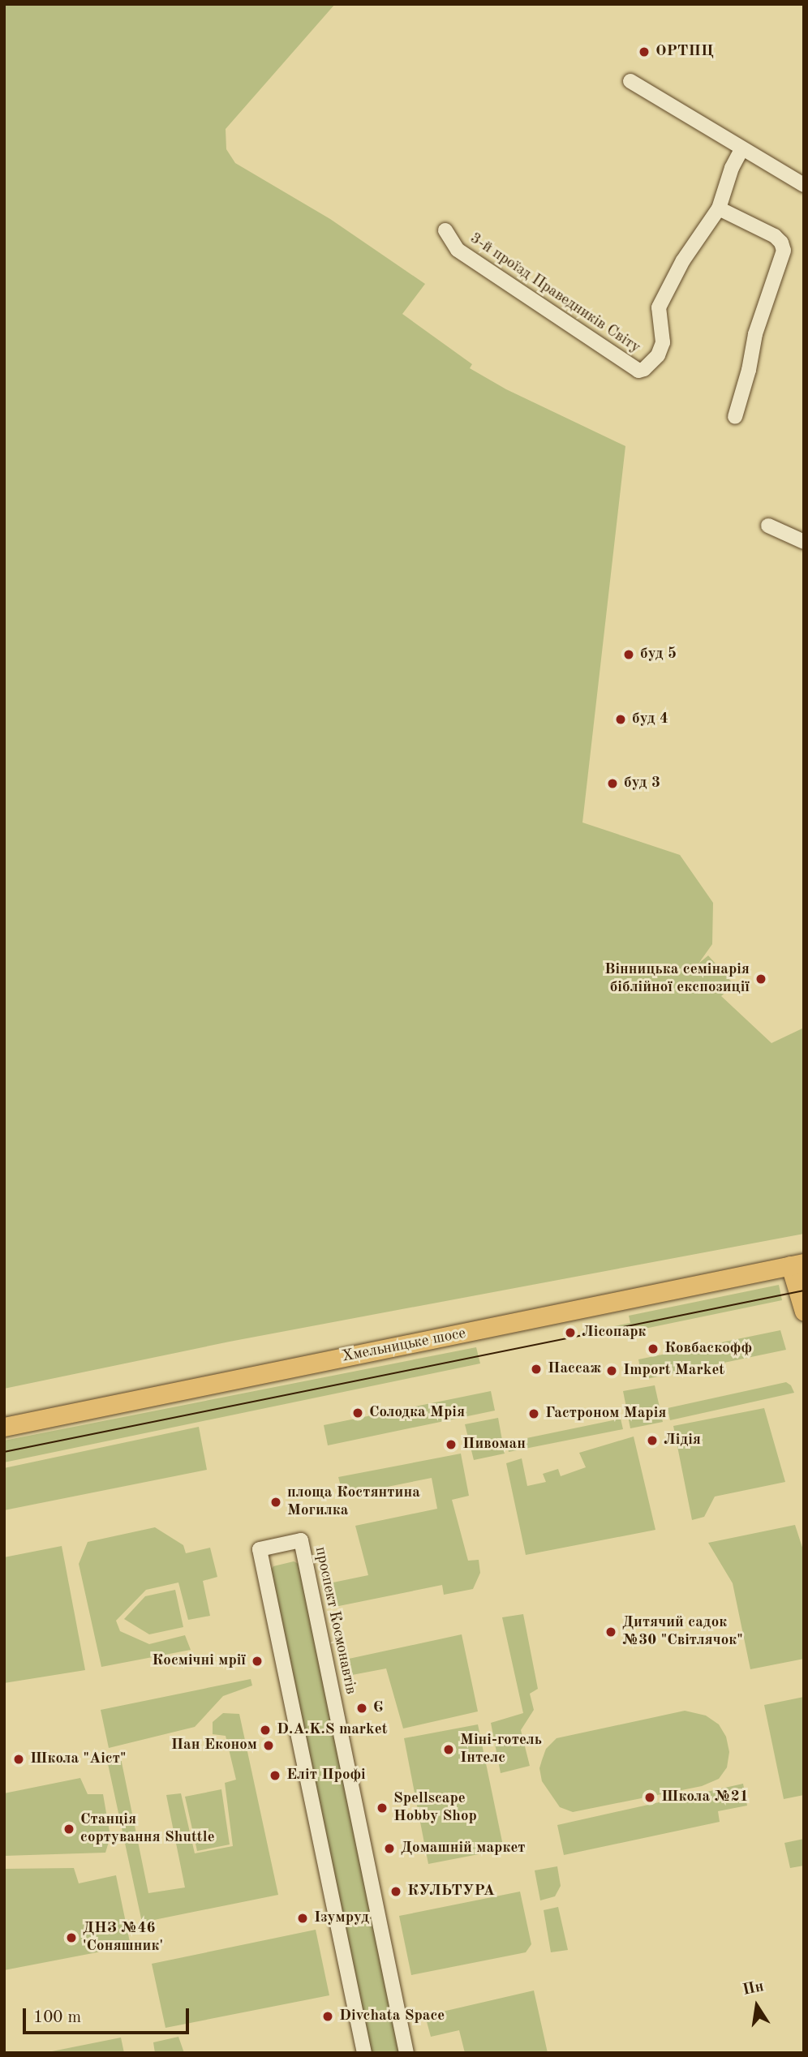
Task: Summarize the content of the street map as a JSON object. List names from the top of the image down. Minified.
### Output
{"streets":{"main road":["Хмельницьке шосе"],"street":["3-й проїзд Праведників Світу","проспект Космонавтів"]},"places":["ОРТПЦ","буд 5","буд 4","буд 3","Вінницька семінарія біблійної експозиції","Лісопарк","Ковбаскофф","Пассаж","Import Market","Солодка Мрія","Гастроном Марія","Лідія","Пивоман","площа Костянтина Могилка","Дитячий садок №30 \"Світлячок\"","Космічні мрії","Є","D.A.K.S market","Пан Економ","Міні-готель Інтелс","Школа \"Аіст\"","Еліт Профі","Школа №21","Spellscape Hobby Shop","Станція сортування Shuttle","Домашній маркет","КУЛЬТУРА","Ізумруд","ДНЗ №46 'Соняшник'","Divchata Space"],"scale_bar":"100 m","north":"top"}
